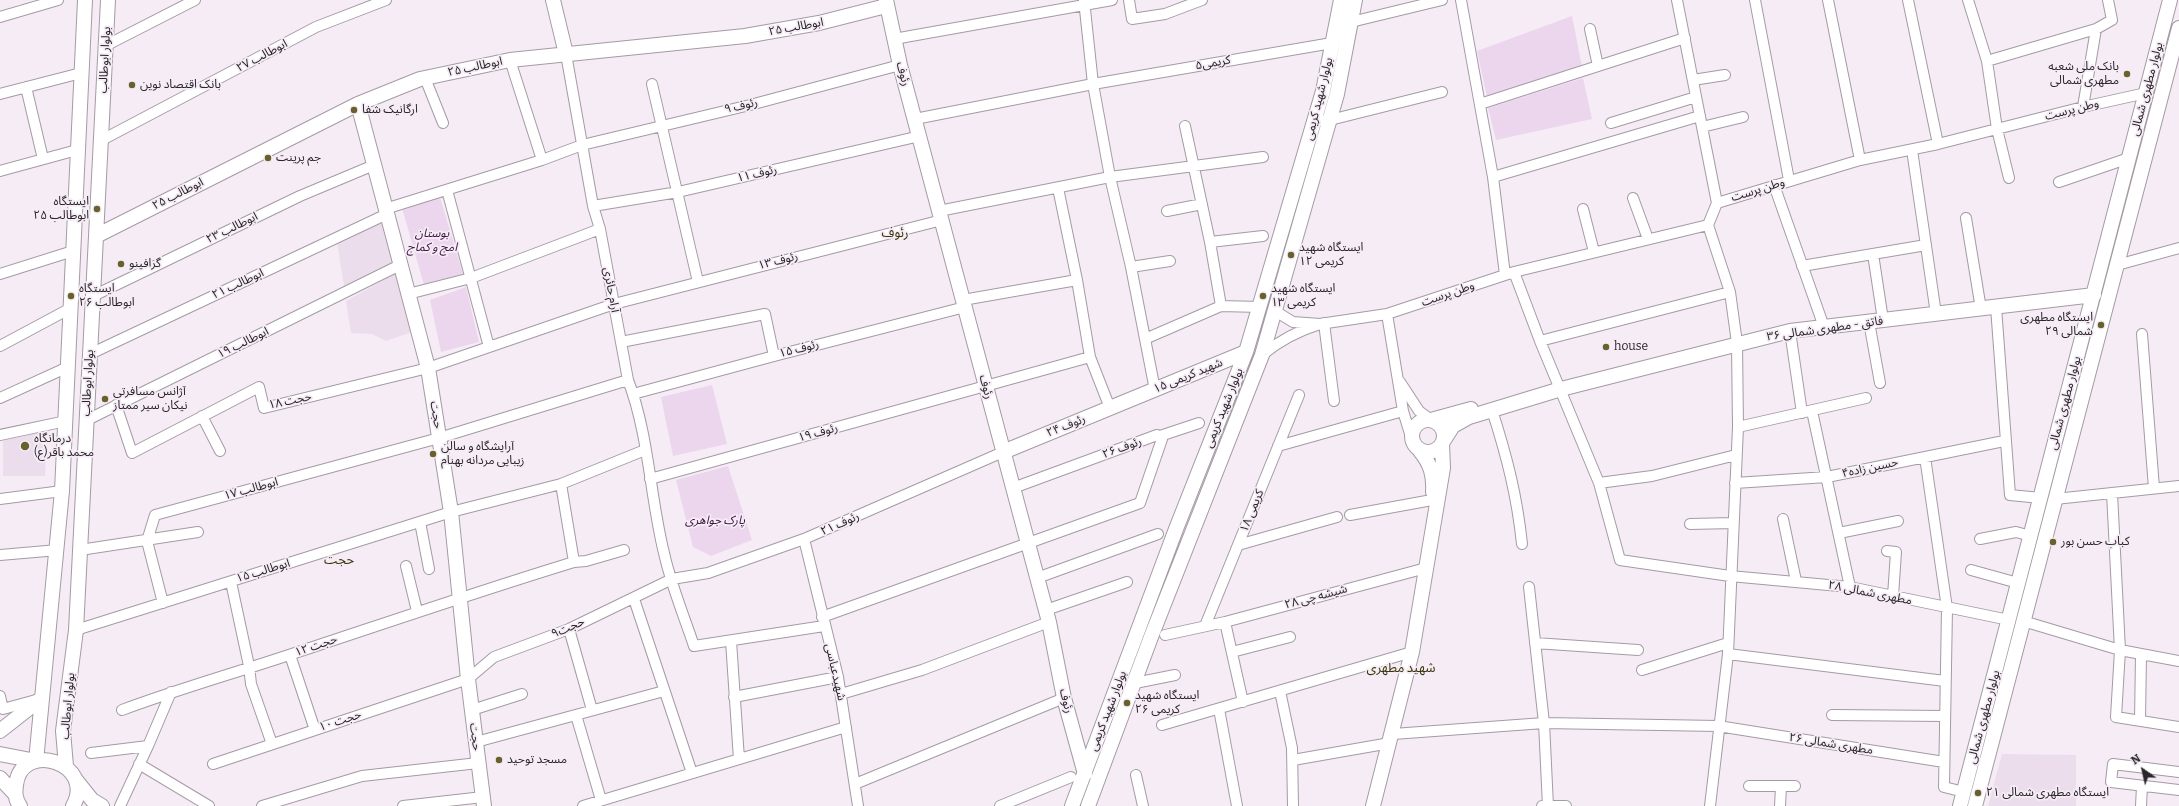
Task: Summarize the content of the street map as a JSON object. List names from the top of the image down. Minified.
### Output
{"streets":{"main road":["ابوطالب ۲۵","بولوار ابوطالب","رئوف","بولوار مطهری شمالی","بولوار شهید کریمی","آرام حائری","فاتق - مطهری شمالی ۳۶","شهید کریمی ۱۵","حجت","رئوف ۲۴"],"street":["ابوطالب ۲۷","کریمی۵","رئوف ۹","وطن پرست","رئوف ۱۱","ابوطالب ۲۳","رئوف ۱۳","ابوطالب ۲۱","ابوطالب ۱۹","رئوف ۱۵","حجت ۱۸","رئوف ۱۹","رئوف ۲۶","حسین زاده۴","ابوطالب ۱۷","کریمی ۱۸","رئوف ۲۱","ابوطالب ۱۵","مطهری شمالی ۲۸","شیشه چی ۲۸","حجت۹","حجت ۱۲","شهیدعباسی","حجت ۱۰","مطهری شمالی ۲۶"]},"crossings":[["ابوطالب ۲۵","بولوار ابوطالب"],["ابوطالب ۲۵","رئوف"],["ابوطالب ۲۵","آرام حائری"],["ابوطالب ۲۵","حجت"],["ابوطالب ۲۷","بولوار ابوطالب"],["بولوار ابوطالب","ابوطالب ۲۳"],["بولوار ابوطالب","ابوطالب ۲۱"],["بولوار ابوطالب","ابوطالب ۱۹"],["بولوار ابوطالب","ابوطالب ۱۵"],["کریمی۵","رئوف"],["کریمی۵","بولوار شهید کریمی"],["رئوف","بولوار شهید کریمی"],["رئوف","رئوف ۹"],["رئوف","رئوف ۱۱"],["رئوف","رئوف ۱۳"],["رئوف","رئوف ۱۵"],["رئوف","رئوف ۲۴"],["رئوف","رئوف ۱۹"],["رئوف","رئوف ۲۶"],["رئوف","رئوف ۲۱"],["بولوار مطهری شمالی","وطن پرست"],["بولوار مطهری شمالی","فاتق - مطهری شمالی ۳۶"],["بولوار مطهری شمالی","مطهری شمالی ۲۸"],["بولوار شهید کریمی","شهید کریمی ۱۵"],["رئوف ۹","ابوطالب ۲۱"],["رئوف ۹","آرام حائری"],["رئوف ۱۱","آرام حائری"],["ابوطالب ۲۳","حجت"],["رئوف ۱۳","آرام حائری"],["رئوف ۱۳","حجت ۱۸"],["رئوف ۱۳","حجت"],["ابوطالب ۲۱","حجت"],["آرام حائری","رئوف ۱۵"],["آرام حائری","رئوف ۱۹"],["آرام حائری","رئوف ۲۱"],["آرام حائری","ابوطالب ۱۵"],["آرام حائری","حجت۹"],["ابوطالب ۱۹","حجت ۱۸"],["ابوطالب ۱۹","حجت"],["شهید کریمی ۱۵","رئوف ۲۴"],["حجت ۱۸","حجت"],["حجت","ابوطالب ۱۷"],["حجت","ابوطالب ۱۵"],["حجت","حجت۹"],["حجت","حجت ۱۲"],["حجت","حجت ۱۰"],["رئوف ۲۴","رئوف ۲۱"],["کریمی ۱۸","شیشه چی ۲۸"],["رئوف ۲۱","حجت۹"],["رئوف ۲۱","شهیدعباسی"],["حجت۹","حجت ۱۰"]],"districts":["رئوف","حجت","شهید مطهری"],"parks":["بوستان امج و کماج","پارک جواهری"],"places":["بانک ملی شعبه مطهری شمالی","بانک اقتصاد نوین","ارگانیک شفا","جم پرینت","ایستگاه ابوطالب ۲۵","ایستگاه شهید کریمی ۱۲","گرافینو","ایستگاه ابوطالب ۲۶","ایستگاه شهید کریمی ۱۳","ایستگاه مطهری شمالی ۲۹","house","آژانس مسافرتی نیکان سیر ممتاز","درمانگاه محمد باقر(ع)","آرایشگاه و سالن زیبایی مردانه بهنام","كباب حسن بور","ایستگاه شهید کریمی ۲۶","مسجد توحید","ایستگاه مطهری شمالی ۲۱"],"north":"top left"}
